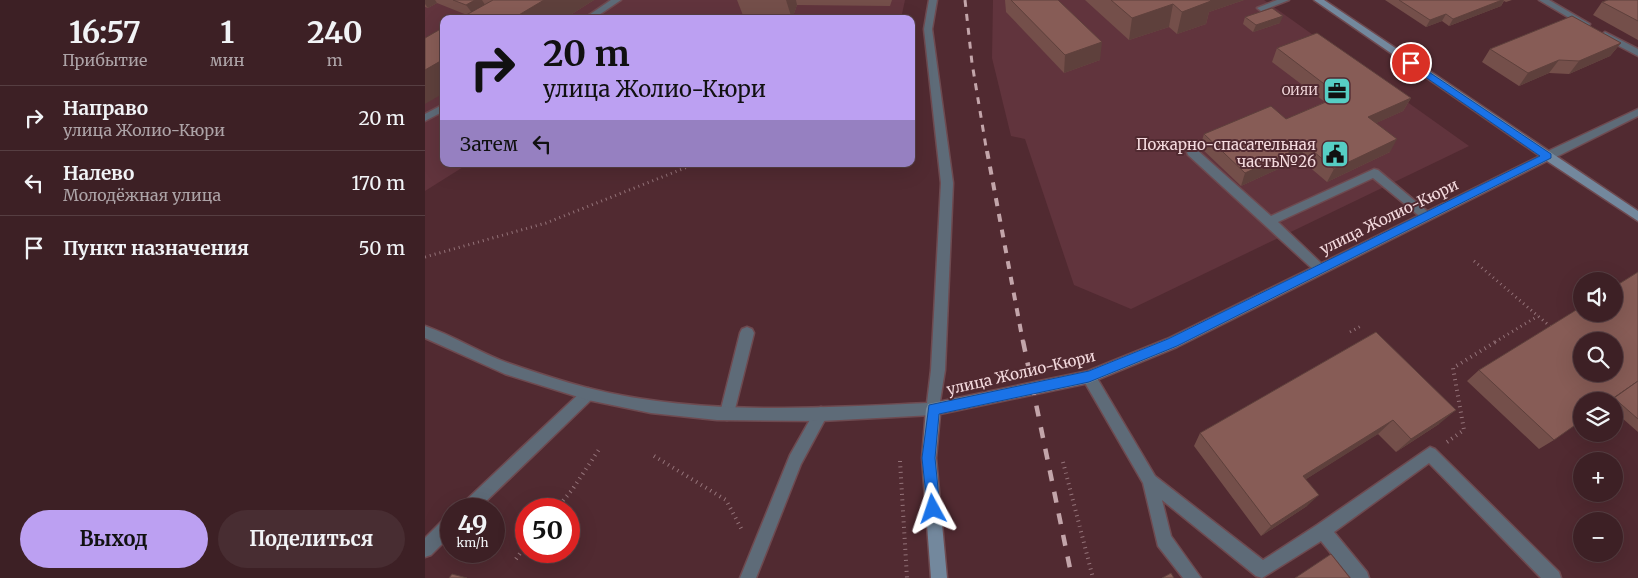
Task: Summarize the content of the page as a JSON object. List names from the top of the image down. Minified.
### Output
{"streets":{"main road":["улица Жолио-Кюри"]},"places":{"office":["ОИЯИ"],"public building":["Пожарно-спасательная часть№26"]},"page":{"eta":["16:57","Прибытие","1","мин","240","m"],"turn":["20 m","улица Жолио-Кюри"],"list":[{"name":"Направо","note":"улица Жолио-Кюри","value":"20 m"},{"name":"Налево","note":"Молодёжная улица","value":"170 m"},{"name":"Пункт назначения","value":"50 m"}],"then":"Затем","map_buttons":["+","−"],"speed":"49 km/h","limit":"50","buttons":["Выход","Поделиться"]}}
